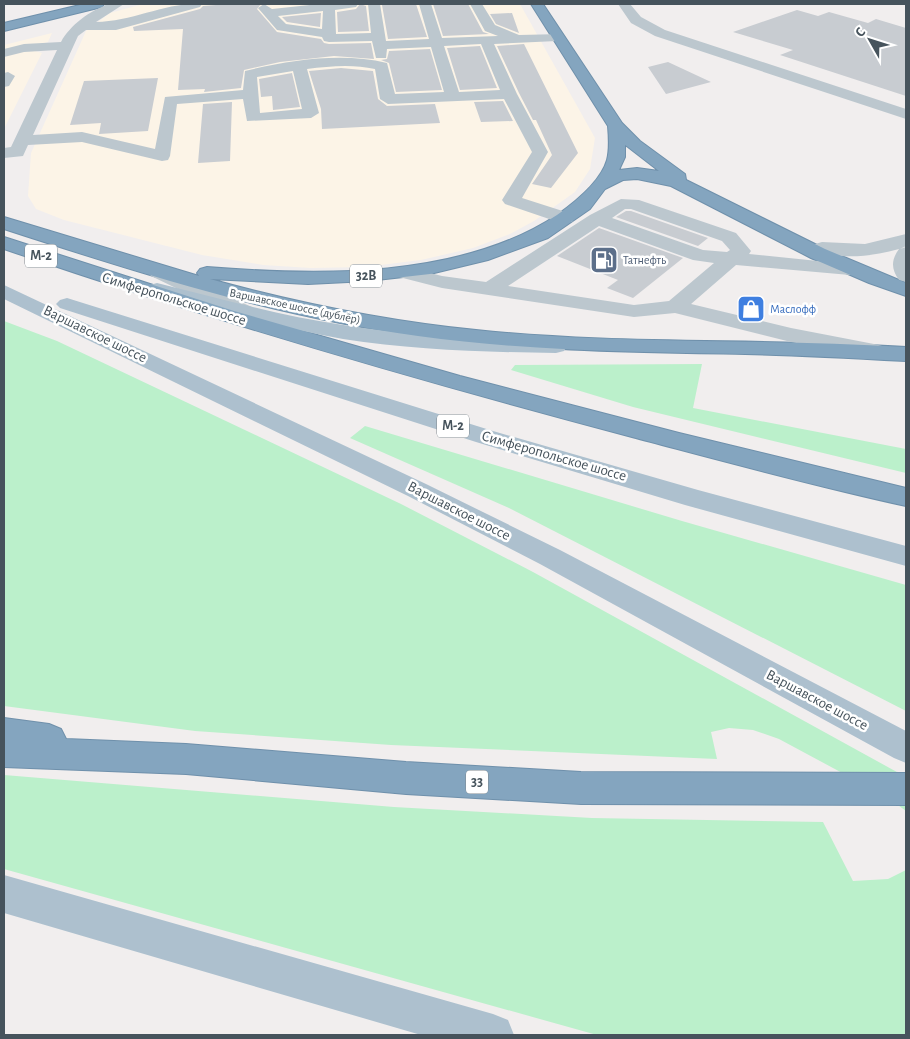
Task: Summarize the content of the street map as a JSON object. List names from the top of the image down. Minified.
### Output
{"streets":{"highway":["М-2","32B","Симферопольское шоссе","Варшавское шоссе (дублёр)","33"],"main road":["Варшавское шоссе"]},"crossings":[["М-2","Симферопольское шоссе"],["32B","Варшавское шоссе (дублёр)"]],"places":{"fuel station":["Татнефть"],"shop":["Маслофф"]},"north":"top left"}
